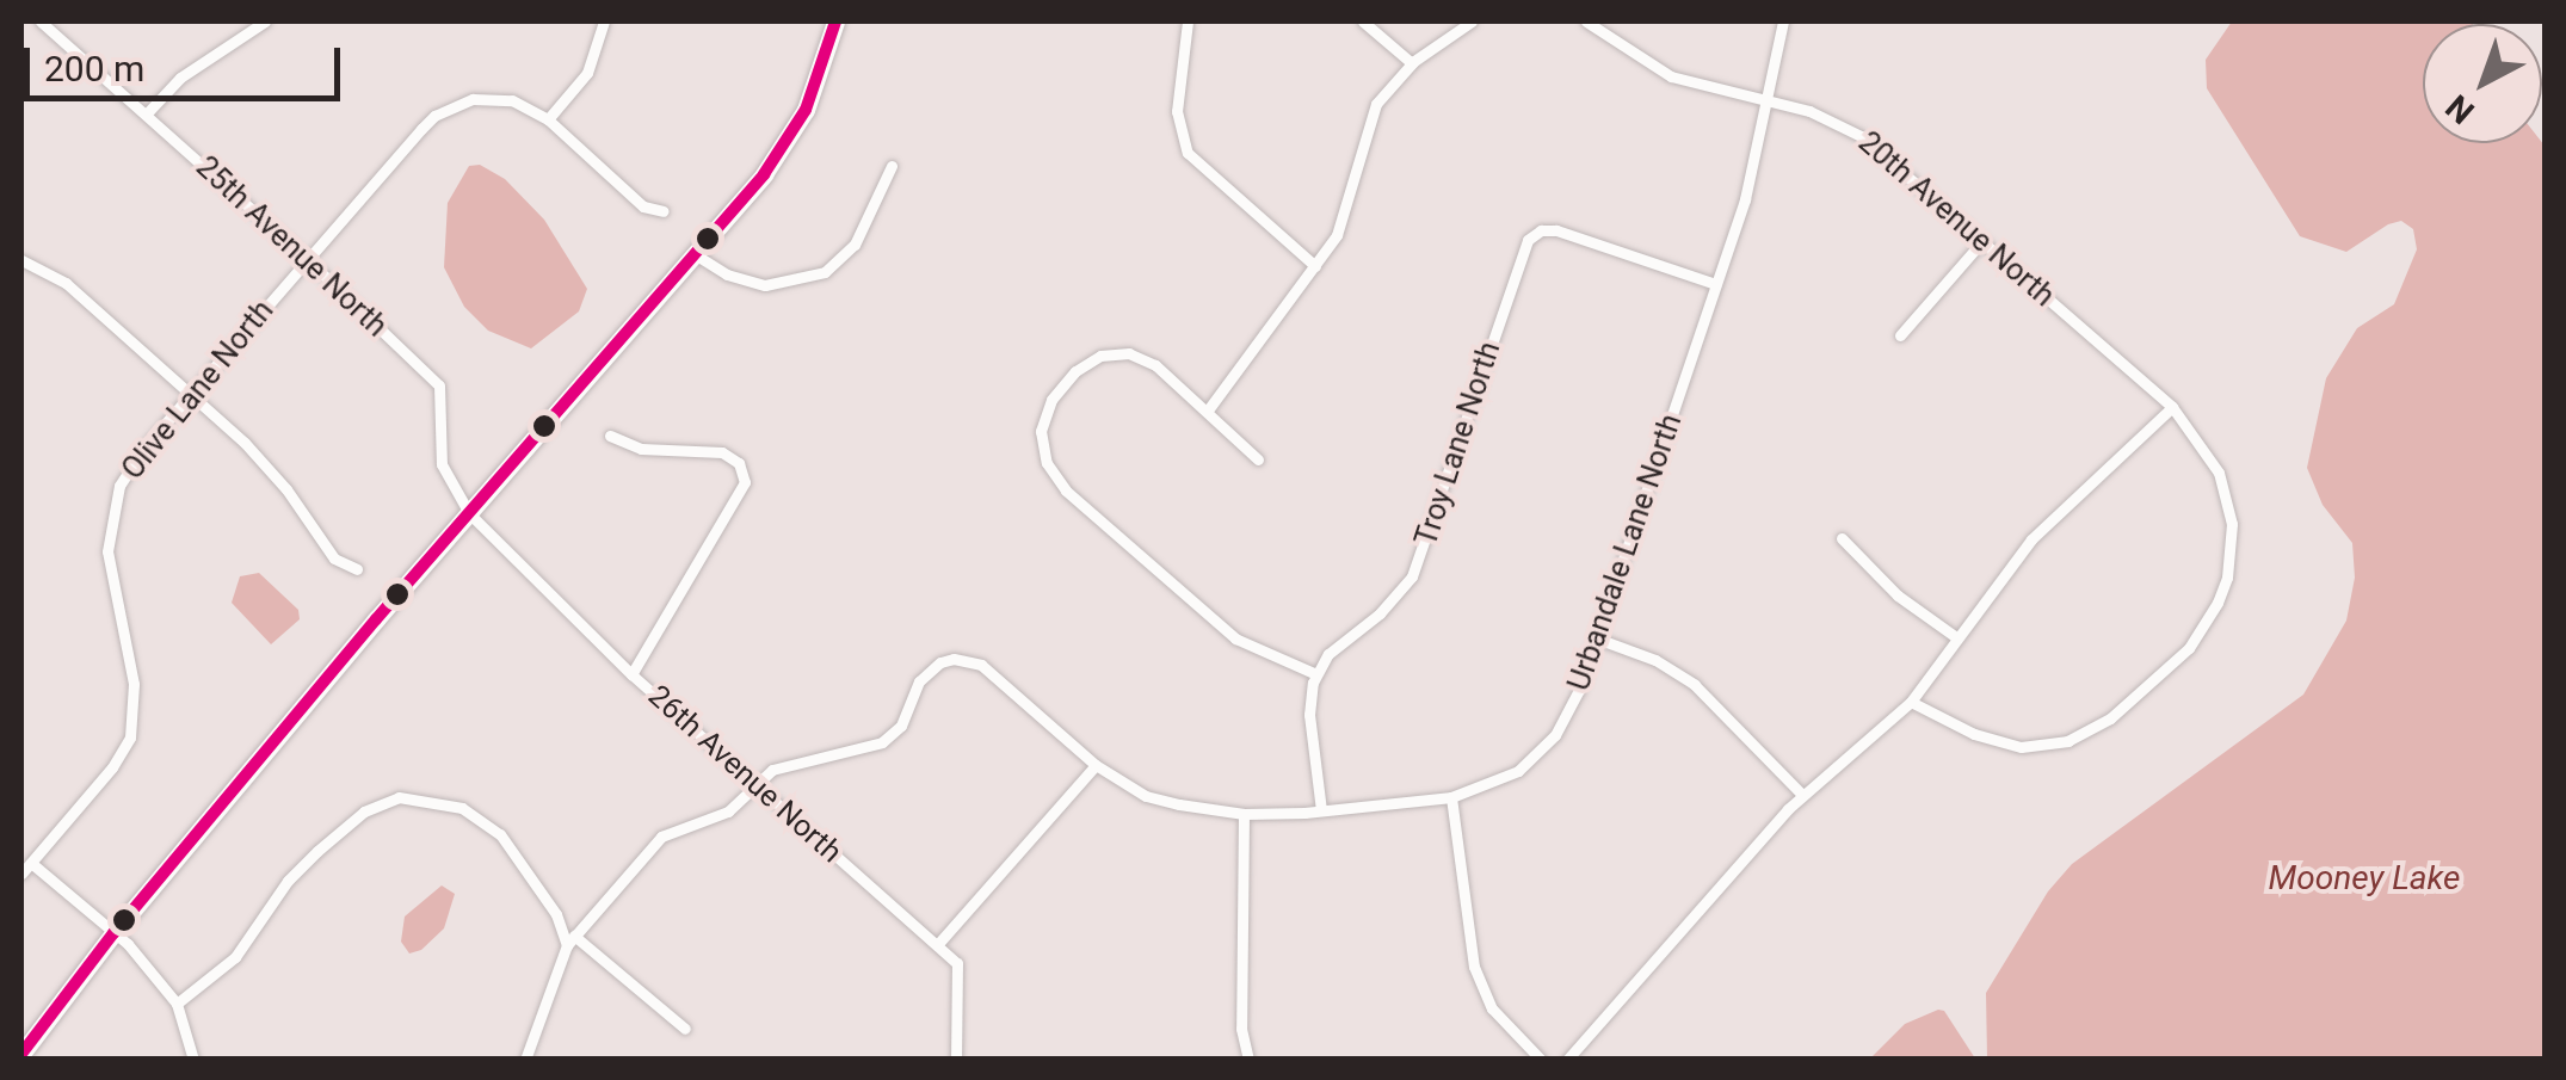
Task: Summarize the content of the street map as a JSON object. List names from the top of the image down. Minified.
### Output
{"streets":{"street":["20th Avenue North","25th Avenue North","Olive Lane North","Troy Lane North","Urbandale Lane North","26th Avenue North"]},"crossings":[["20th Avenue North","Urbandale Lane North"],["25th Avenue North","Olive Lane North"],["25th Avenue North","26th Avenue North"],["Troy Lane North","Urbandale Lane North"],["Urbandale Lane North","26th Avenue North"]],"water":["Mooney Lake"],"scale_bar":"200 m","north":"bottom left"}
